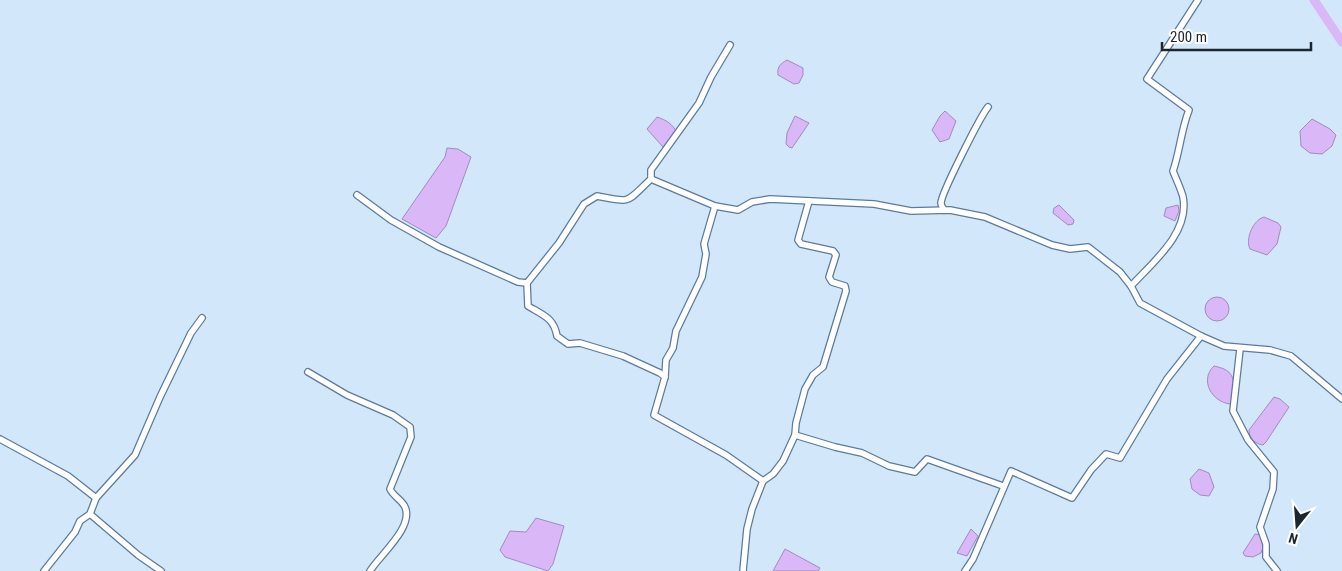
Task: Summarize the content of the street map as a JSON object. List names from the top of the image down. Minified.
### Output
{"scale_bar":"200 m","north":"bottom"}
